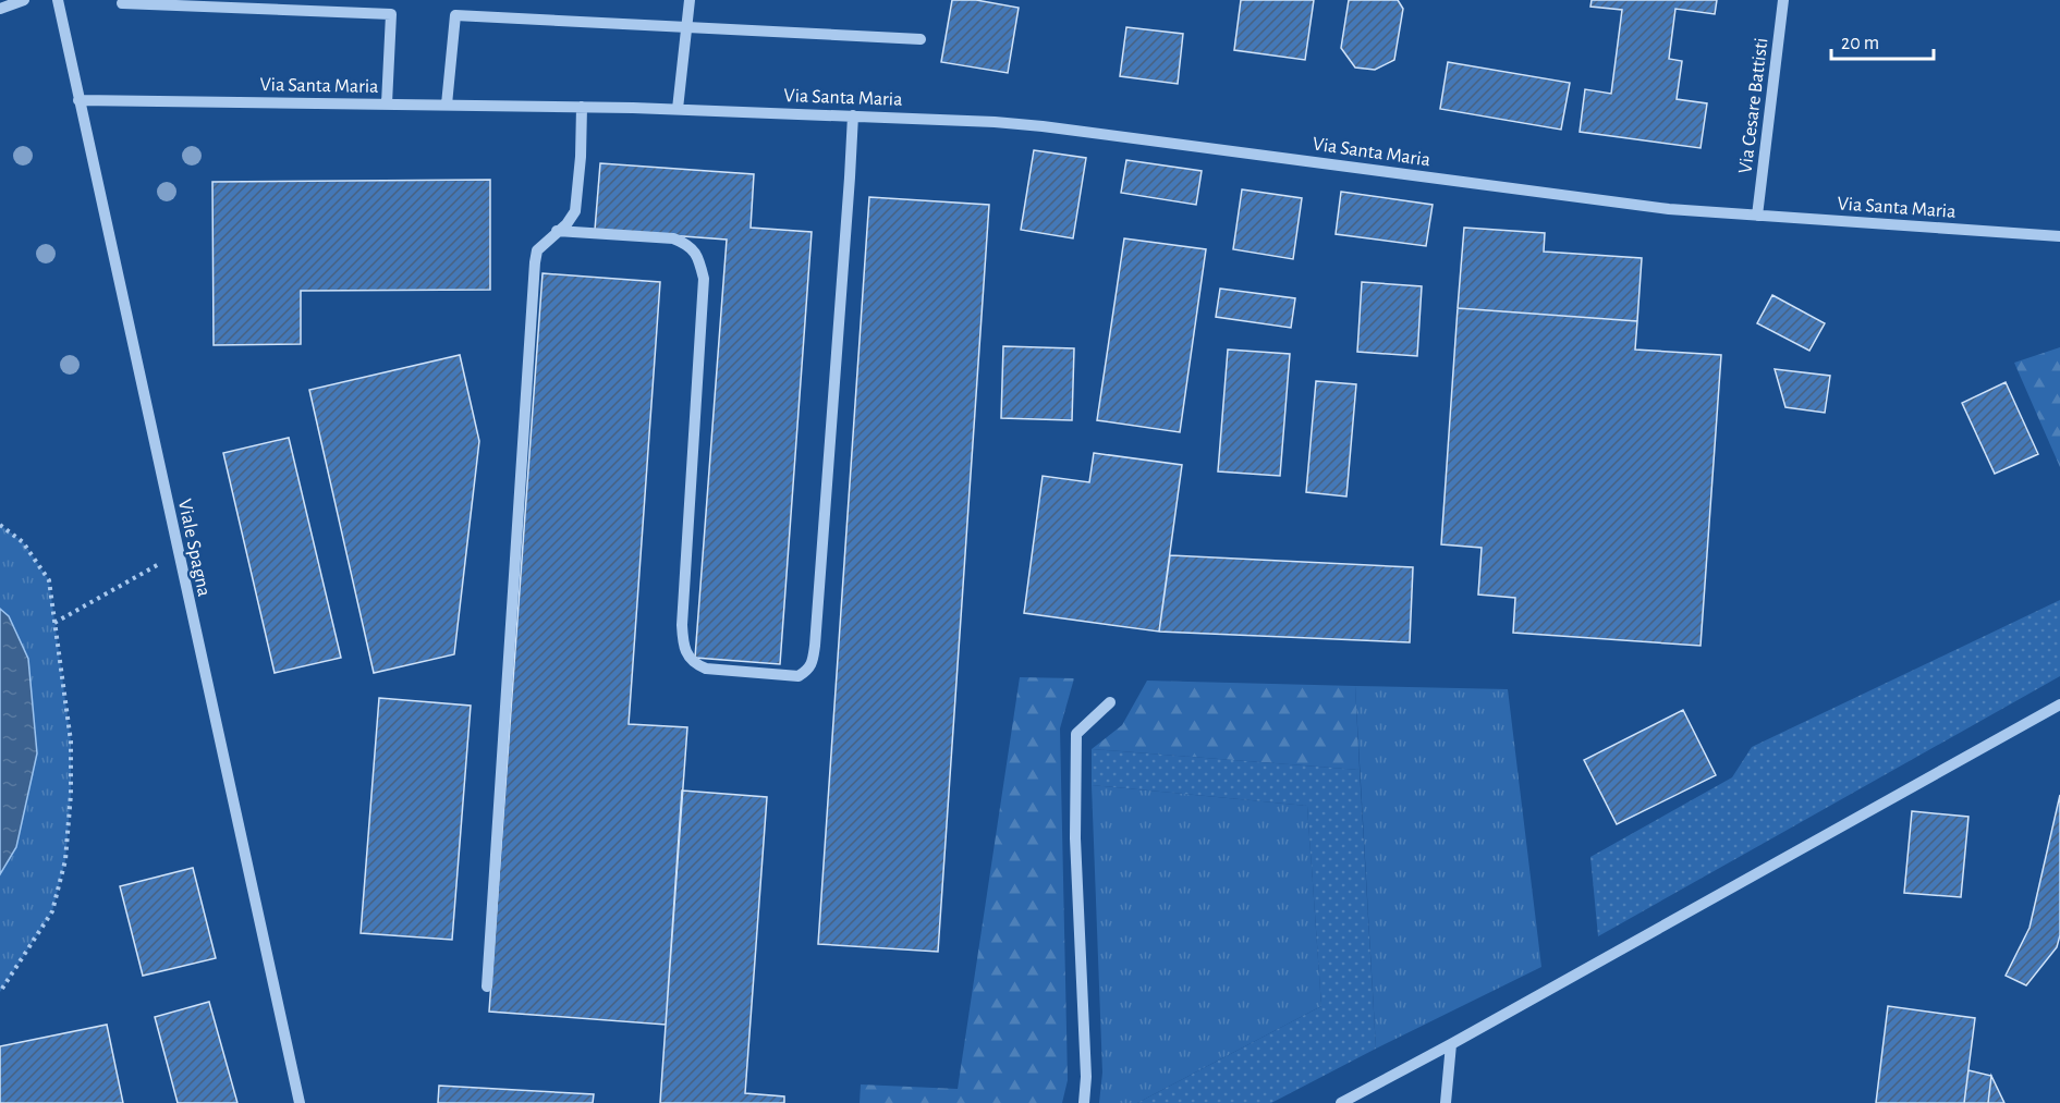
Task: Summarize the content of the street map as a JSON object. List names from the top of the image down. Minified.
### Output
{"streets":{"street":["Via Santa Maria","Via Cesare Battisti","Viale Spagna"]},"crossings":[["Via Santa Maria","Via Cesare Battisti"],["Via Santa Maria","Viale Spagna"]],"scale_bar":"20 m"}
